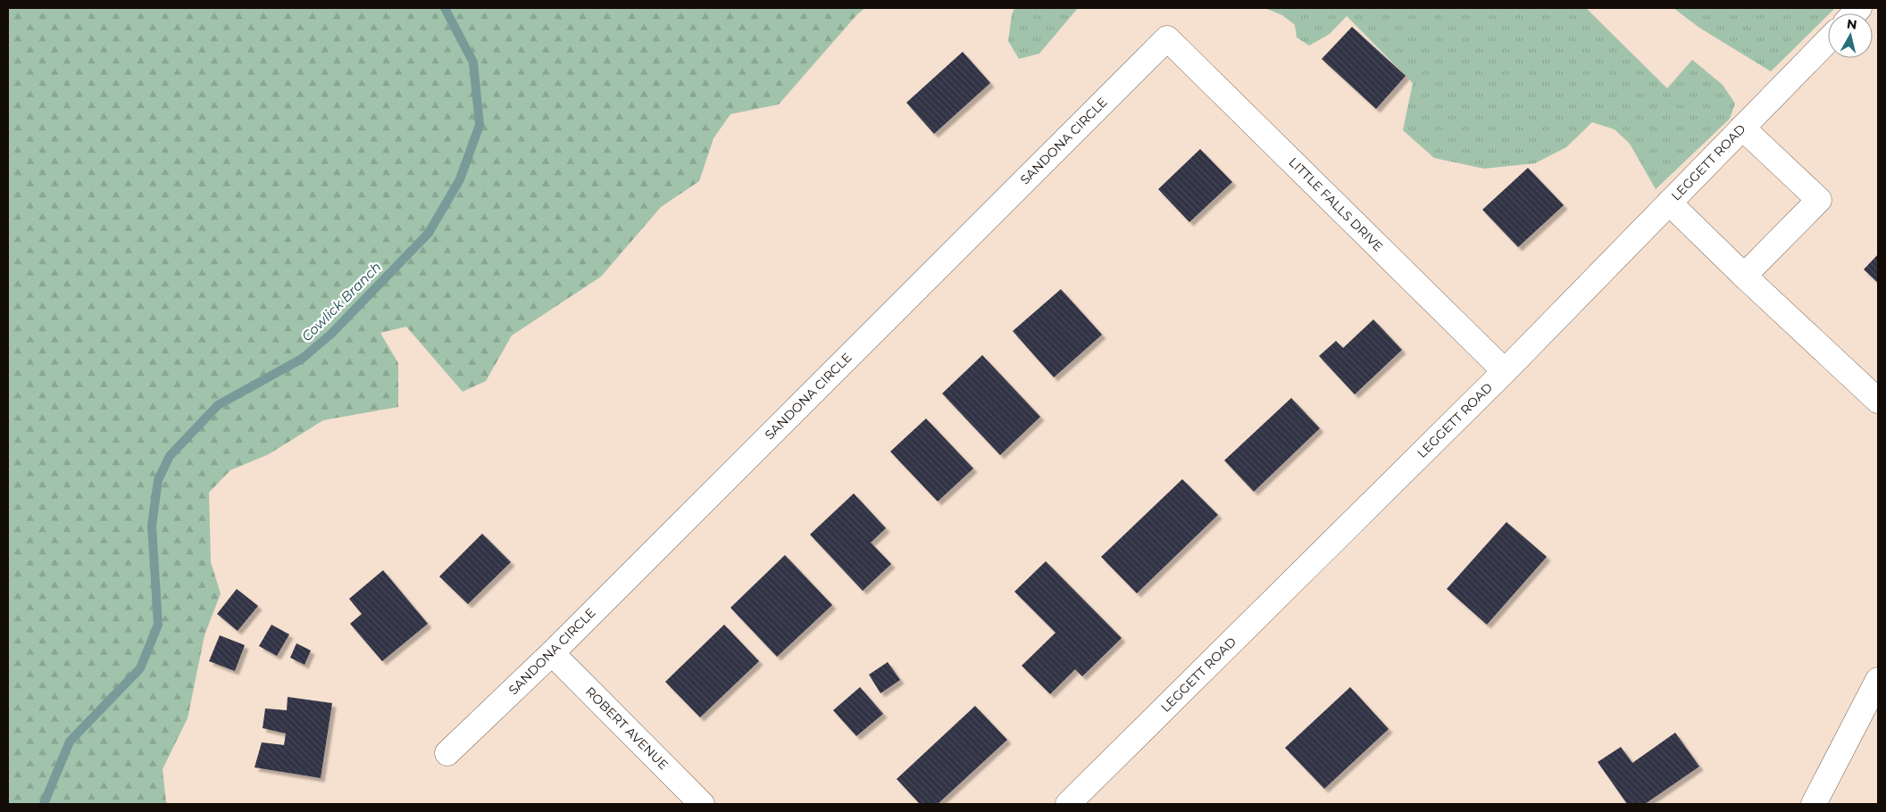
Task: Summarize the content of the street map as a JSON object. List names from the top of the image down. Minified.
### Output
{"streets":{"street":["SANDONA CIRCLE","LEGGETT ROAD","LITTLE FALLS DRIVE","ROBERT AVENUE"]},"crossings":[["SANDONA CIRCLE","LITTLE FALLS DRIVE"],["SANDONA CIRCLE","ROBERT AVENUE"],["LEGGETT ROAD","LITTLE FALLS DRIVE"]],"water":["Cowlick Branch"],"north":"top"}
